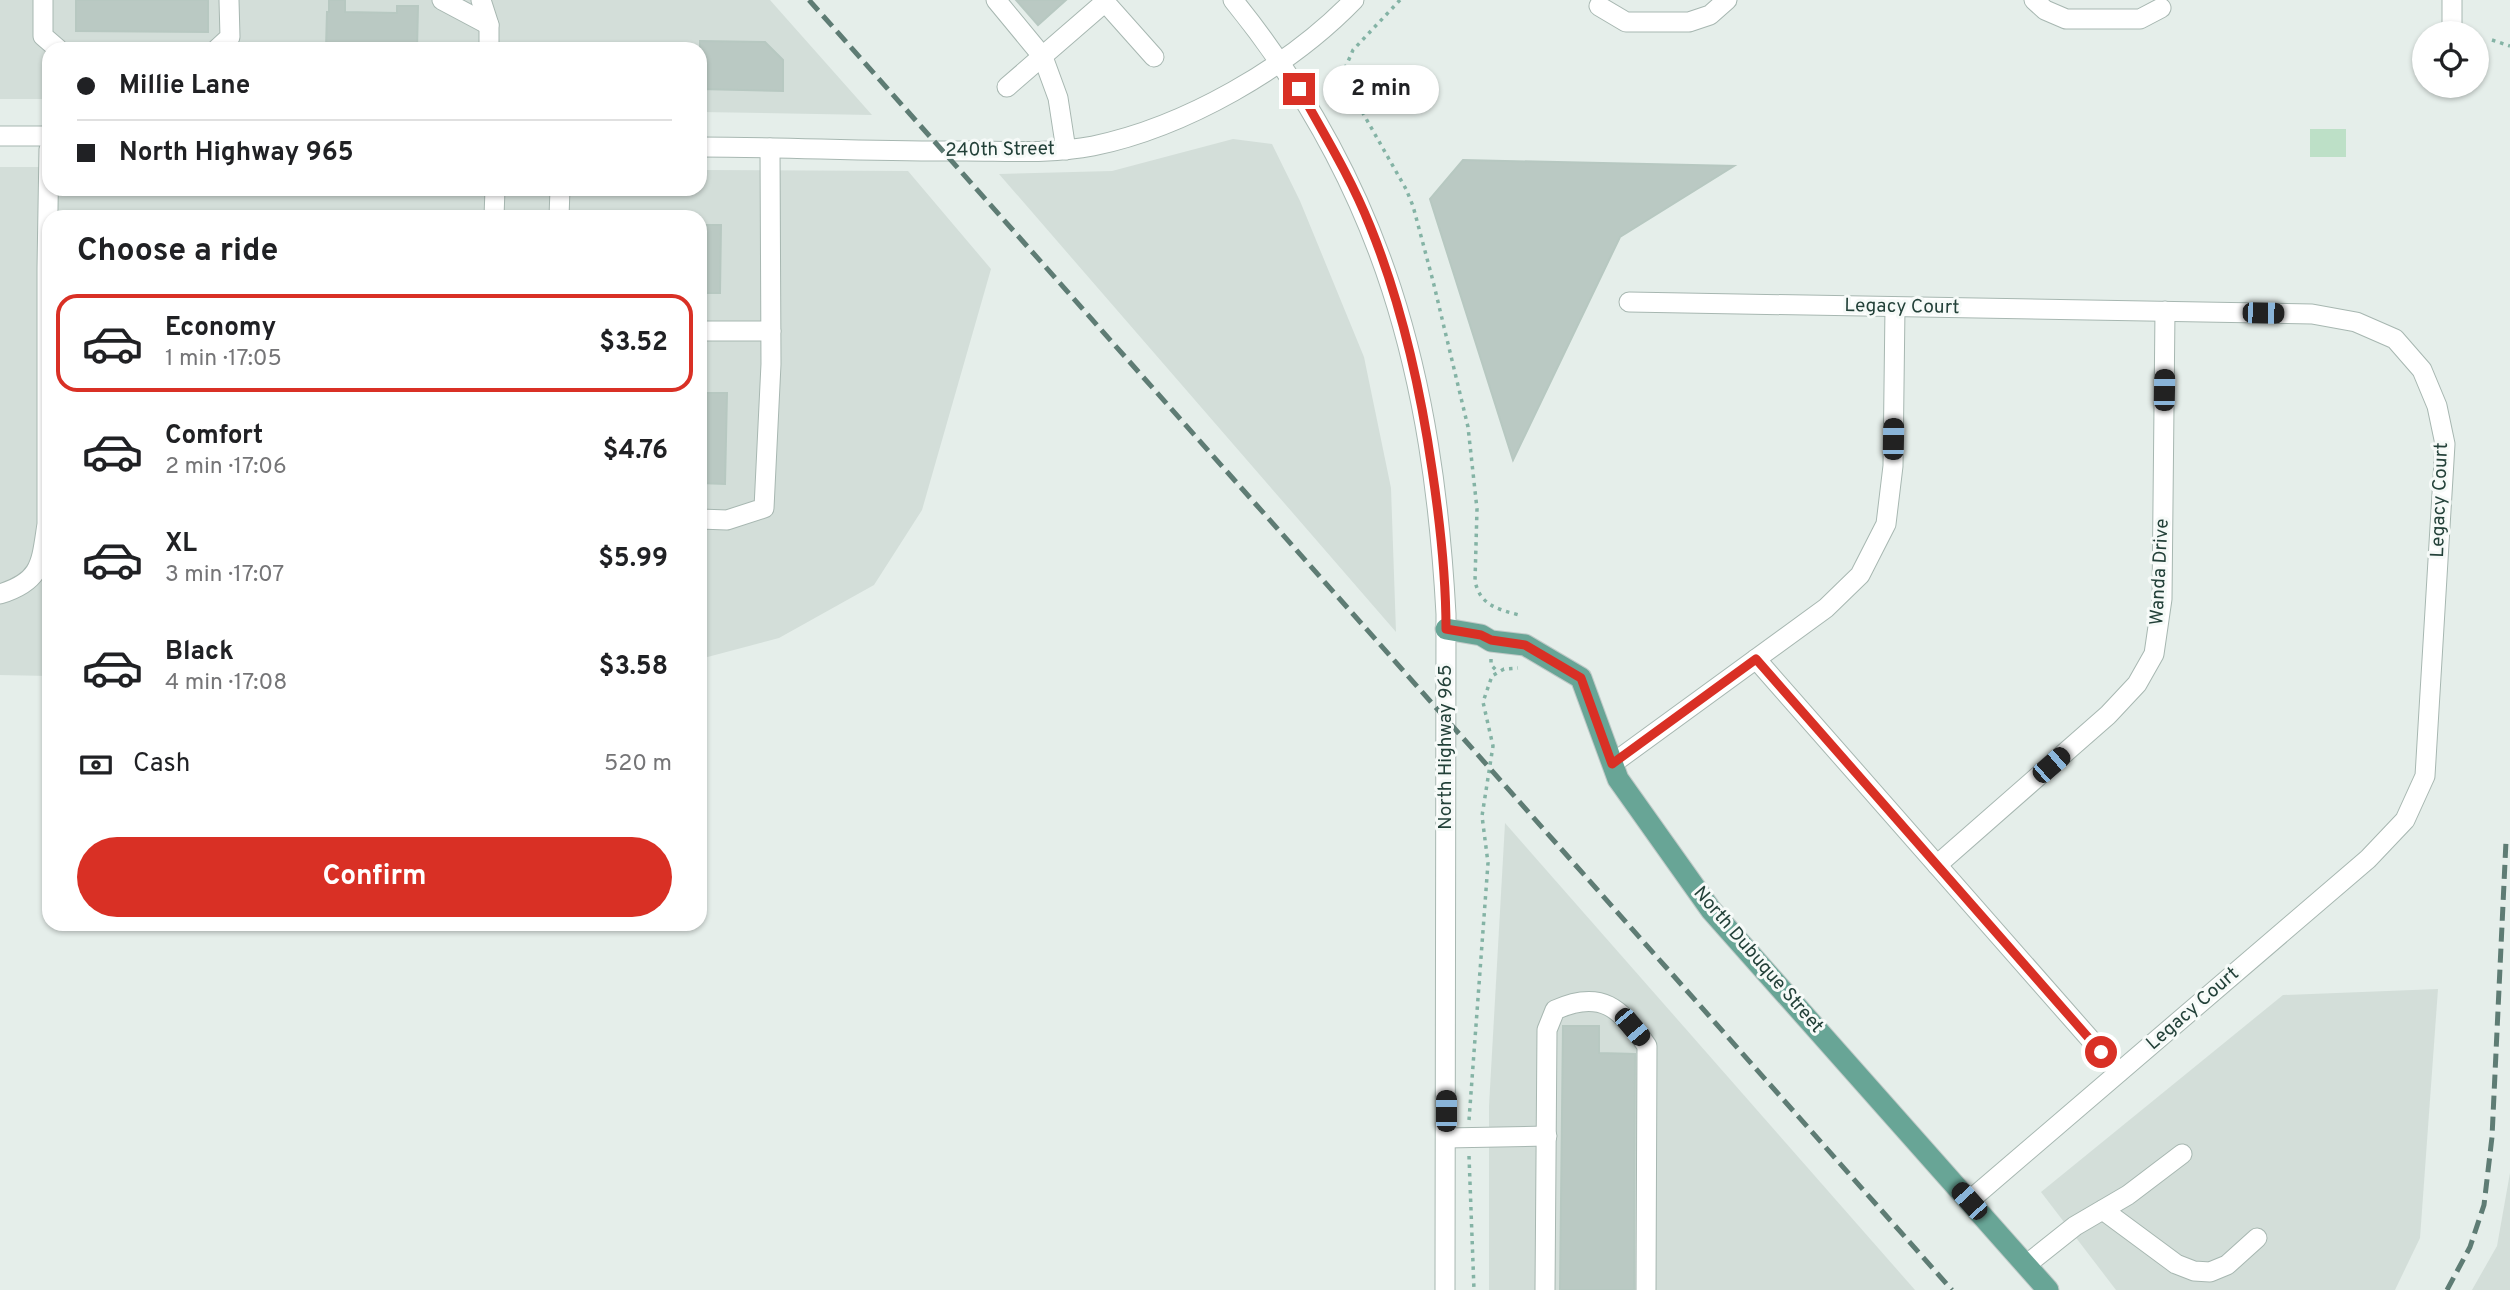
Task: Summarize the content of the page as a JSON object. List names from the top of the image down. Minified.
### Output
{"streets":{"main road":["North Dubuque Street"],"street":["240th Street","Legacy Court","Wanda Drive","North Highway 965"]},"crossings":[["240th Street","North Highway 965"],["Legacy Court","Wanda Drive"],["Legacy Court","North Dubuque Street"],["North Highway 965","North Dubuque Street"]],"page":{"banner":["Millie Lane","North Highway 965"],"bubble":"2 min","heading":"Choose a ride","list":[{"name":"Economy","note":"1 min · 17:05","value":"$3.52"},{"name":"Comfort","note":"2 min · 17:06","value":"$4.76"},{"name":"XL","note":"3 min · 17:07","value":"$5.99"},{"name":"Black","note":"4 min · 17:08","value":"$3.58"}],"pay":["Cash","520 m"],"buttons":"Confirm"}}
